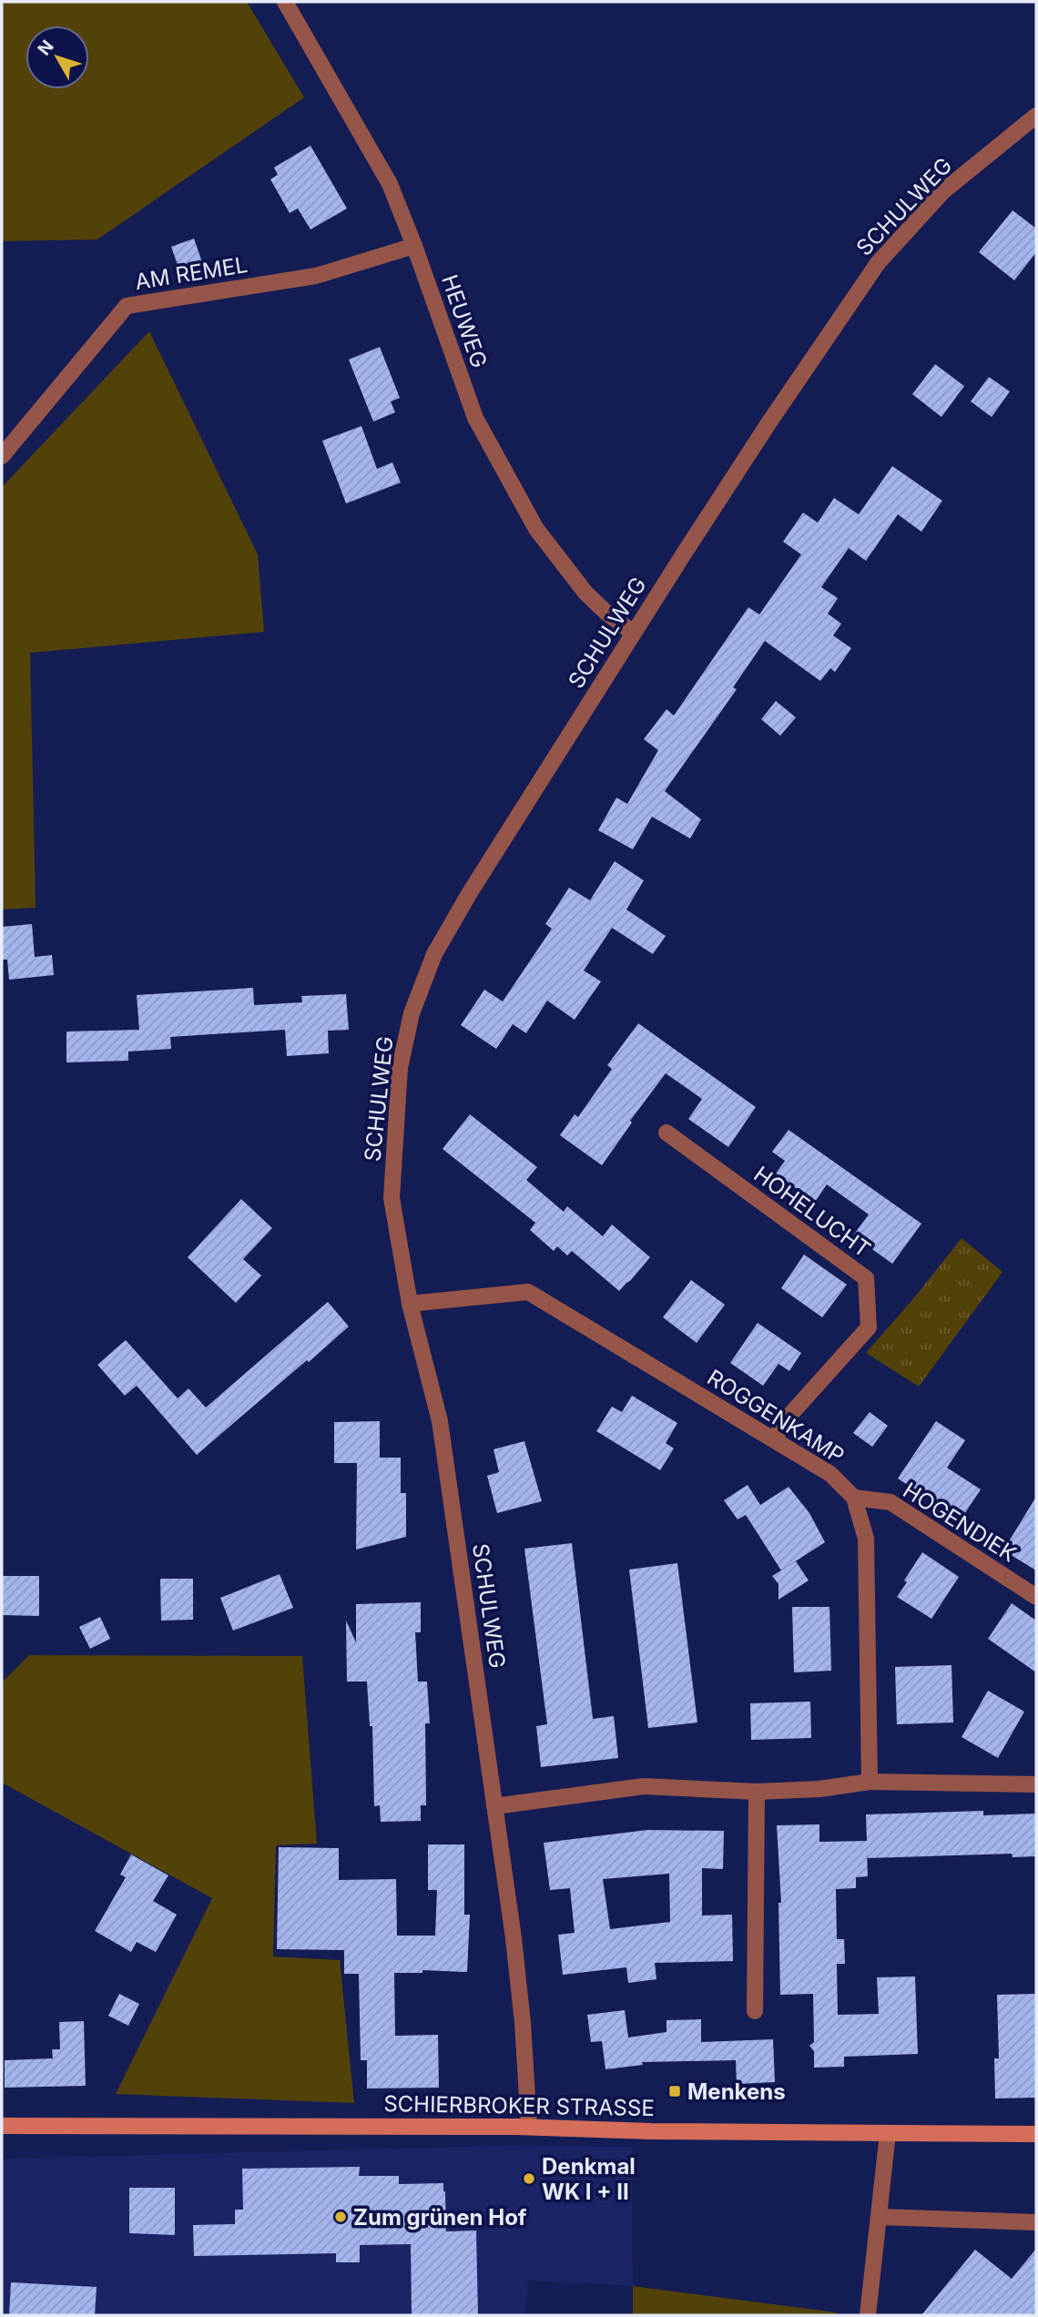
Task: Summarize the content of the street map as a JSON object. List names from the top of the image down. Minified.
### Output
{"streets":{"main road":["SCHIERBROKER STRASSE"],"street":["SCHULWEG","AM REMEL","HEUWEG","HOHELUCHT","ROGGENKAMP","HOGENDIEK"]},"crossings":[["SCHULWEG","HEUWEG"],["SCHULWEG","ROGGENKAMP"],["SCHULWEG","SCHIERBROKER STRASSE"],["AM REMEL","HEUWEG"],["HOHELUCHT","ROGGENKAMP"],["ROGGENKAMP","HOGENDIEK"]],"places":{"transit":["Menkens"],"other":["Denkmal WK I + II","Zum grünen Hof"]},"north":"top left"}
